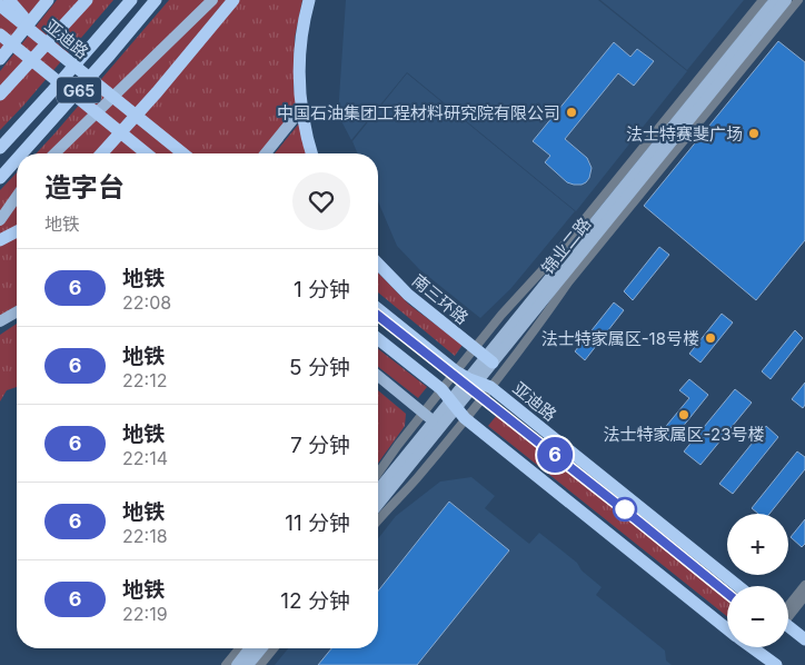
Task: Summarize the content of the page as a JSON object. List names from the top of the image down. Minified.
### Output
{"streets":{"highway":["亚迪路","G65","南三环路"],"main road":["锦业二路"]},"crossings":[["亚迪路","锦业二路"],["锦业二路","南三环路"]],"places":["中国石油集团工程材料研究院有限公司","法士特赛斐广场","法士特家属区-18号楼","法士特家属区-23号楼"],"lines":["metro line 6"],"page":{"on_map":"6","heading":["造字台","地铁"],"list":[{"mark":"6","name":"地铁","note":"22:08","value":"1 分钟"},{"mark":"6","name":"地铁","note":"22:12","value":"5 分钟"},{"mark":"6","name":"地铁","note":"22:14","value":"7 分钟"},{"mark":"6","name":"地铁","note":"22:18","value":"11 分钟"},{"mark":"6","name":"地铁","note":"22:19","value":"12 分钟"}],"map_buttons":["+","−"]}}
